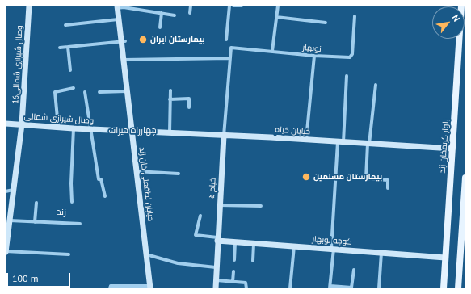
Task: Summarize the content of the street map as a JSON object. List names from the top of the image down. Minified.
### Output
{"streets":{"main road":["بلوار کریمخان زند"],"street":["نوبهار","وصال شیرازی شمالی16","وصال شیرازی شمالی","خیابان خیام","خیابان لطفعلی خان زند","۵ خیام","کوچه نوبهار"]},"crossings":[["وصال شیرازی شمالی16","وصال شیرازی شمالی"],["وصال شیرازی شمالی","خیابان خیام"],["وصال شیرازی شمالی","خیابان لطفعلی خان زند"],["خیابان خیام","بلوار کریمخان زند"],["خیابان خیام","خیابان لطفعلی خان زند"],["خیابان خیام","۵ خیام"],["بلوار کریمخان زند","کوچه نوبهار"],["۵ خیام","کوچه نوبهار"]],"districts":["چهارراه خیرات","زند"],"places":["بیمارستان ایران","بیمارستان مسلمین"],"scale_bar":"100 m","north":"top right"}
